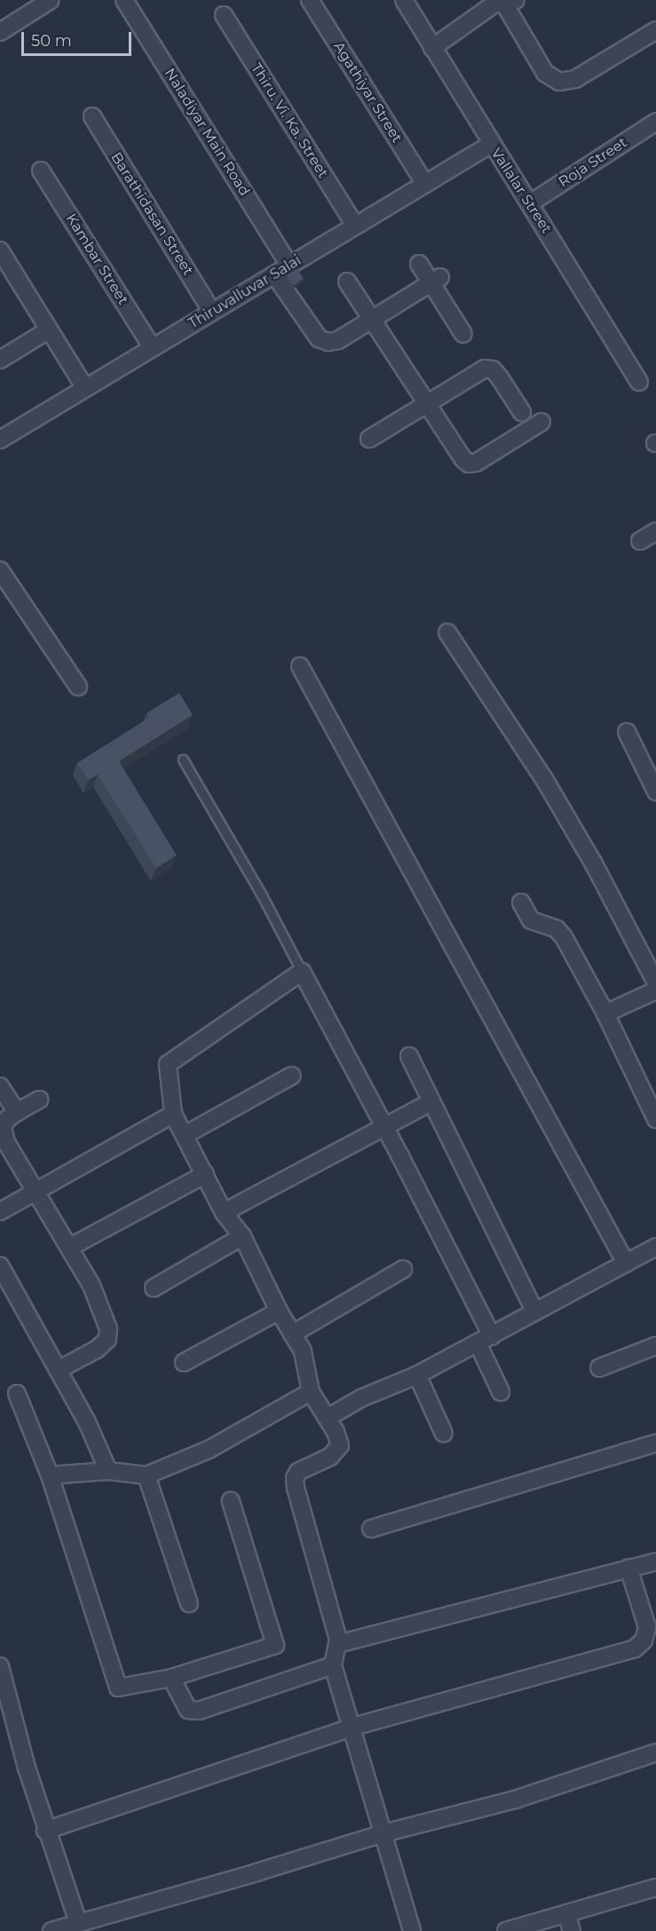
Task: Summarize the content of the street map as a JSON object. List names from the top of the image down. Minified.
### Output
{"streets":{"street":["Agathiyar Street","Thiru. Vi. Ka. Street","Naladiyar Main Road","Roja Street","Vallalar Street","Barathidasan Street","Kambar Street","Thiruvalluvar Salai"]},"crossings":[["Agathiyar Street","Thiruvalluvar Salai"],["Thiru. Vi. Ka. Street","Thiruvalluvar Salai"],["Naladiyar Main Road","Thiruvalluvar Salai"],["Roja Street","Vallalar Street"],["Vallalar Street","Thiruvalluvar Salai"],["Barathidasan Street","Thiruvalluvar Salai"],["Kambar Street","Thiruvalluvar Salai"]],"scale_bar":"50 m"}
